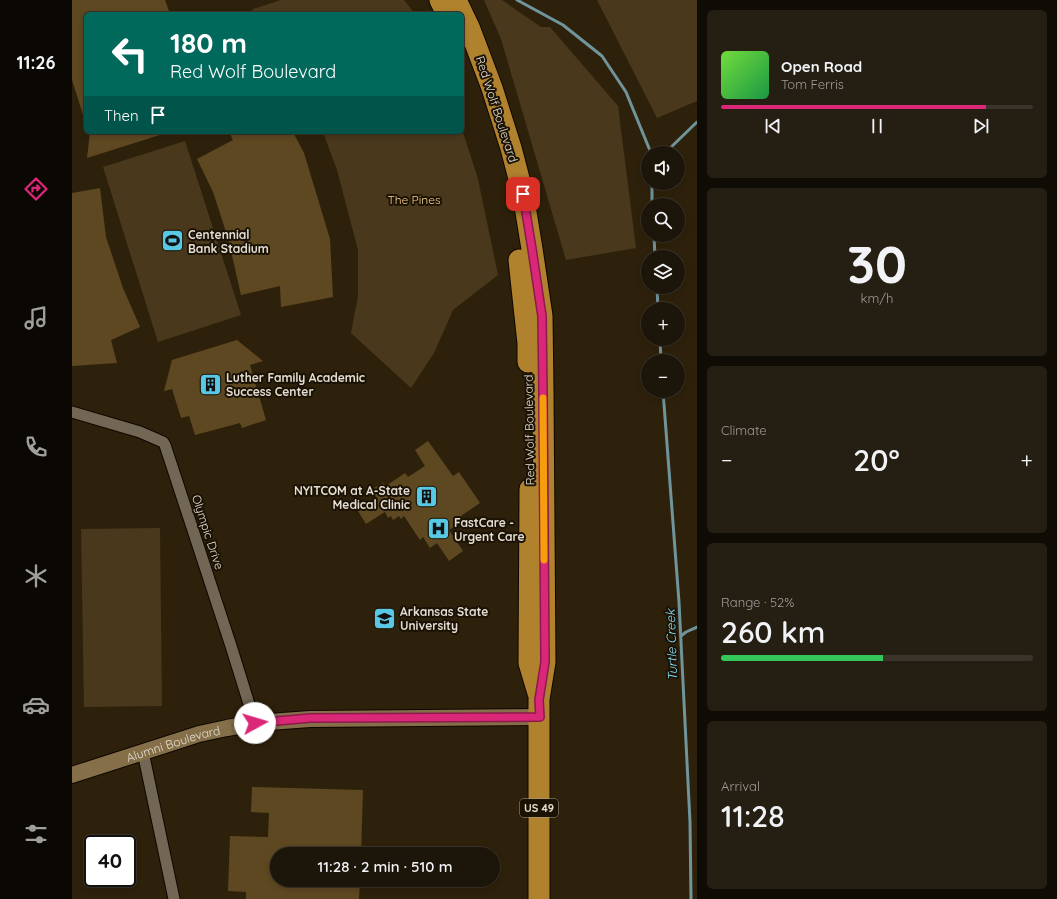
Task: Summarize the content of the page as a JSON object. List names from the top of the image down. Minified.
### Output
{"streets":{"highway":["Red Wolf Boulevard","US 49"],"street":["Olympic Drive","Alumni Boulevard"]},"crossings":[["Red Wolf Boulevard","Alumni Boulevard"],["Olympic Drive","Alumni Boulevard"]],"water":["Turtle Creek"],"parks":["The Pines"],"places":{"sports":["Centennial Bank Stadium"],"building":["Luther Family Academic Success Center","NYITCOM at A-State Medical Clinic"],"hospital":["FastCare - Urgent Care"],"school or university":["Arkansas State University"]},"page":{"tabs":"11:26","turn":["180 m","Red Wolf Boulevard"],"song":["Open Road","Tom Ferris"],"then":"Then","map_buttons":["+","−"],"tile":[["30","km/h"],"Climate",["Range · 52%","260 km"],["Arrival","11:28"]],"heat":["−","20°","+"],"limit":"40","trip":"11:28 · 2 min · 510 m"}}
